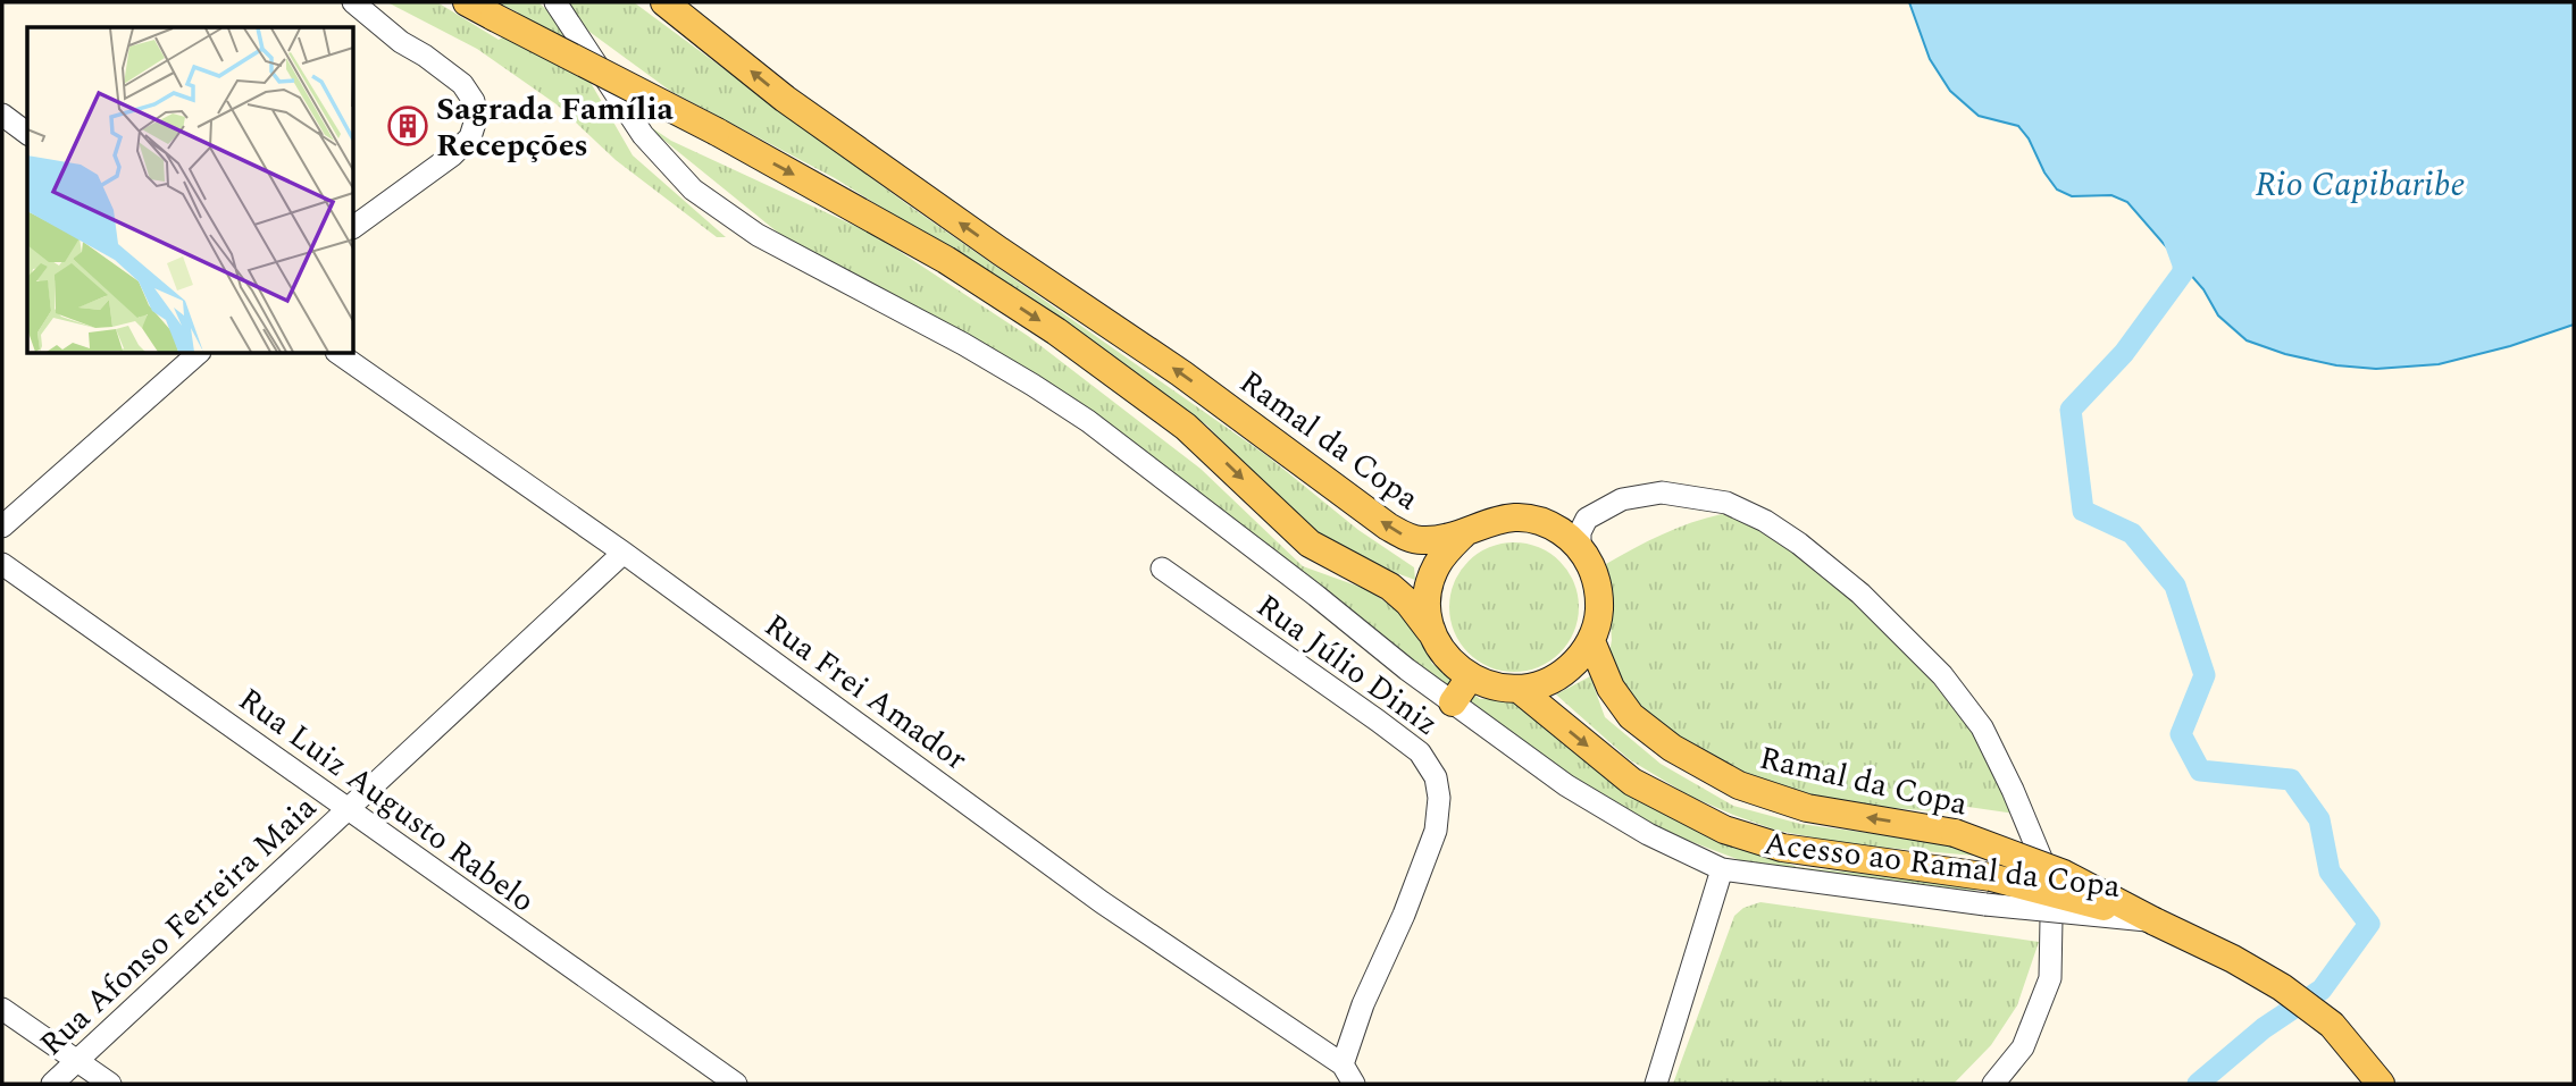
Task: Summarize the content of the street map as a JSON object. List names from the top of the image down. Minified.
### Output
{"streets":{"main road":["Ramal da Copa"],"street":["Rua Júlio Diniz","Rua Frei Amador","Rua Luiz Augusto Rabelo","Acesso ao Ramal da Copa","Rua Afonso Ferreira Maia"]},"crossings":[["Ramal da Copa","Acesso ao Ramal da Copa"],["Rua Júlio Diniz","Rua Frei Amador"],["Rua Frei Amador","Rua Afonso Ferreira Maia"],["Rua Luiz Augusto Rabelo","Rua Afonso Ferreira Maia"]],"water":["Rio Capibaribe"],"places":{"building":["Sagrada Família Recepções"]}}
